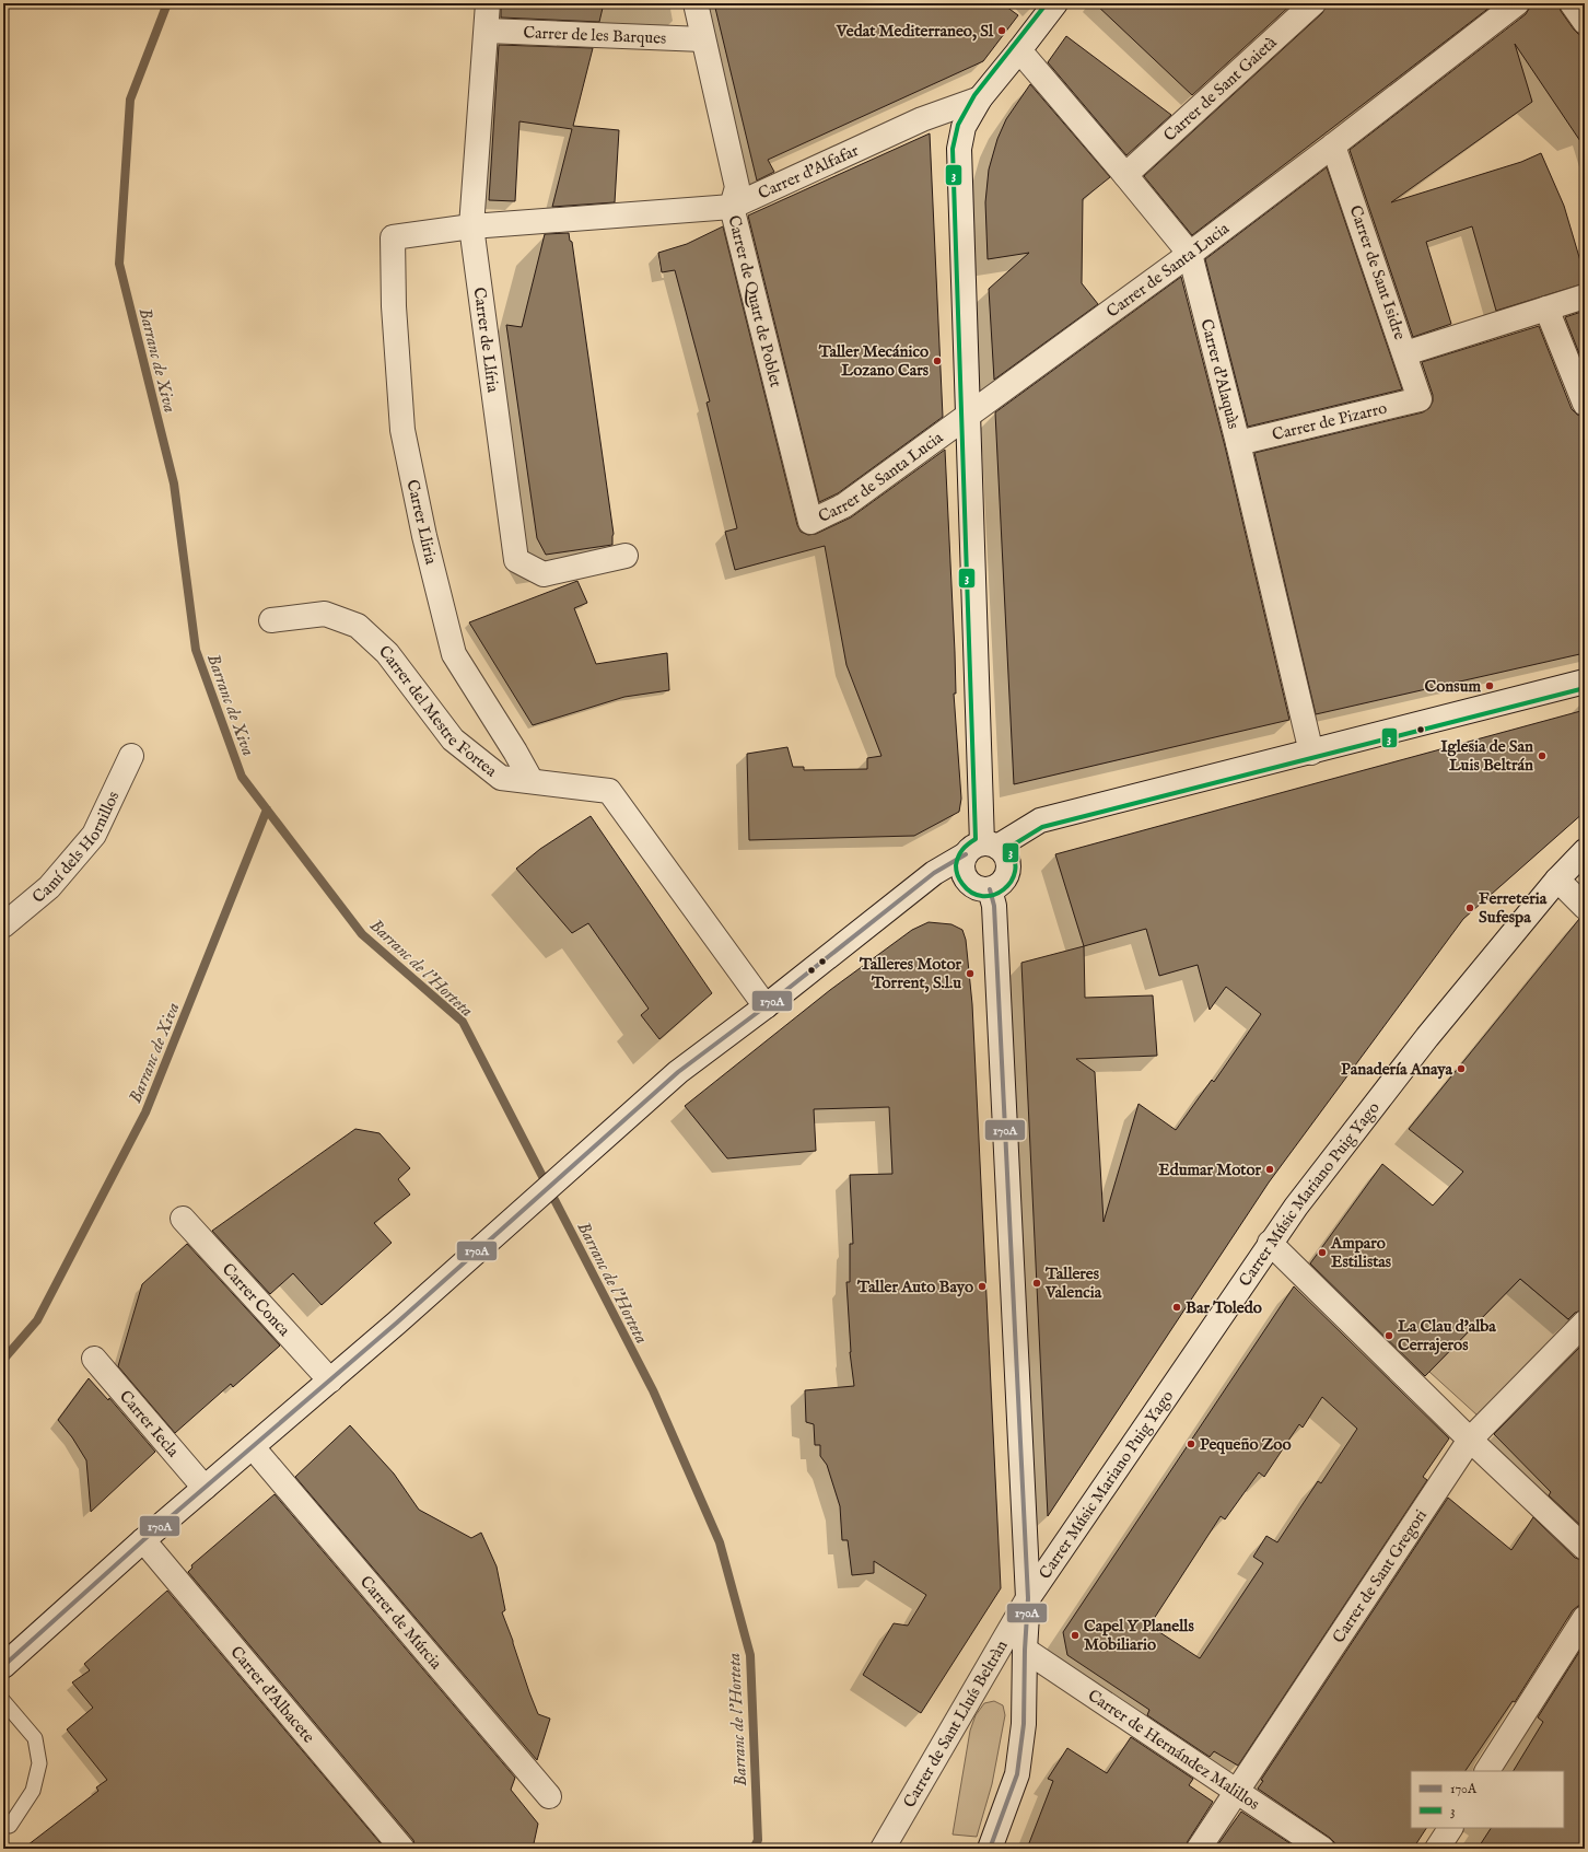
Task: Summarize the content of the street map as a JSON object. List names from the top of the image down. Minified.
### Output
{"streets":{"street":["Carrer de les Barques","Carrer de Sant Gaietà","Carrer d'Alfafar","Carrer de Santa Lucia","Carrer de Sant Isidre","Carrer de Quart de Poblet","Carrer de Llíria","Carrer d'Alaquàs","Carrer de Pizarro","Carrer Lliria","Carrer del Mestre Fortea","Camí dels Hornillos","Carrer Músic Mariano Puig Yago","Carrer Conca","Carrer Iecla","Carrer de Sant Gregori","Carrer de Múrcia","Carrer d'Albacete","Carrer de Sant Lluís Beltràn","Carrer de Hernández Malillos"]},"crossings":[["Carrer de les Barques","Carrer de Quart de Poblet"],["Carrer de les Barques","Carrer de Llíria"],["Carrer de Sant Gaietà","Carrer d'Alaquàs"],["Carrer d'Alfafar","Carrer de Quart de Poblet"],["Carrer d'Alfafar","Carrer de Llíria"],["Carrer d'Alfafar","Carrer Lliria"],["Carrer de Santa Lucia","Carrer de Sant Isidre"],["Carrer de Santa Lucia","Carrer de Quart de Poblet"],["Carrer de Santa Lucia","Carrer d'Alaquàs"],["Carrer de Sant Isidre","Carrer de Pizarro"],["Carrer d'Alaquàs","Carrer de Pizarro"],["Carrer Lliria","Carrer del Mestre Fortea"],["Carrer Músic Mariano Puig Yago","Carrer de Sant Lluís Beltràn"],["Carrer de Sant Gregori","Carrer de Hernández Malillos"]],"water":["Barranc de Xiva","Barranc de l'Horteta"],"places":["Vedat Mediterraneo, Sl","Taller Mecánico Lozano Cars","Consum","Iglesia de San Luis Beltrán","Ferreteria Sufespa","Talleres Motor Torrent, S.l.u","Panadería Anaya","Edumar Motor","Amparo Estilistas","Talleres Valencia","Taller Auto Bayo","Bar Toledo","La Clau d'alba Cerrajeros","Pequeño Zoo","Capel Y Planells Mobiliario"],"lines":["transit line 3","transit line 170A"],"legend":["170A","3"]}
